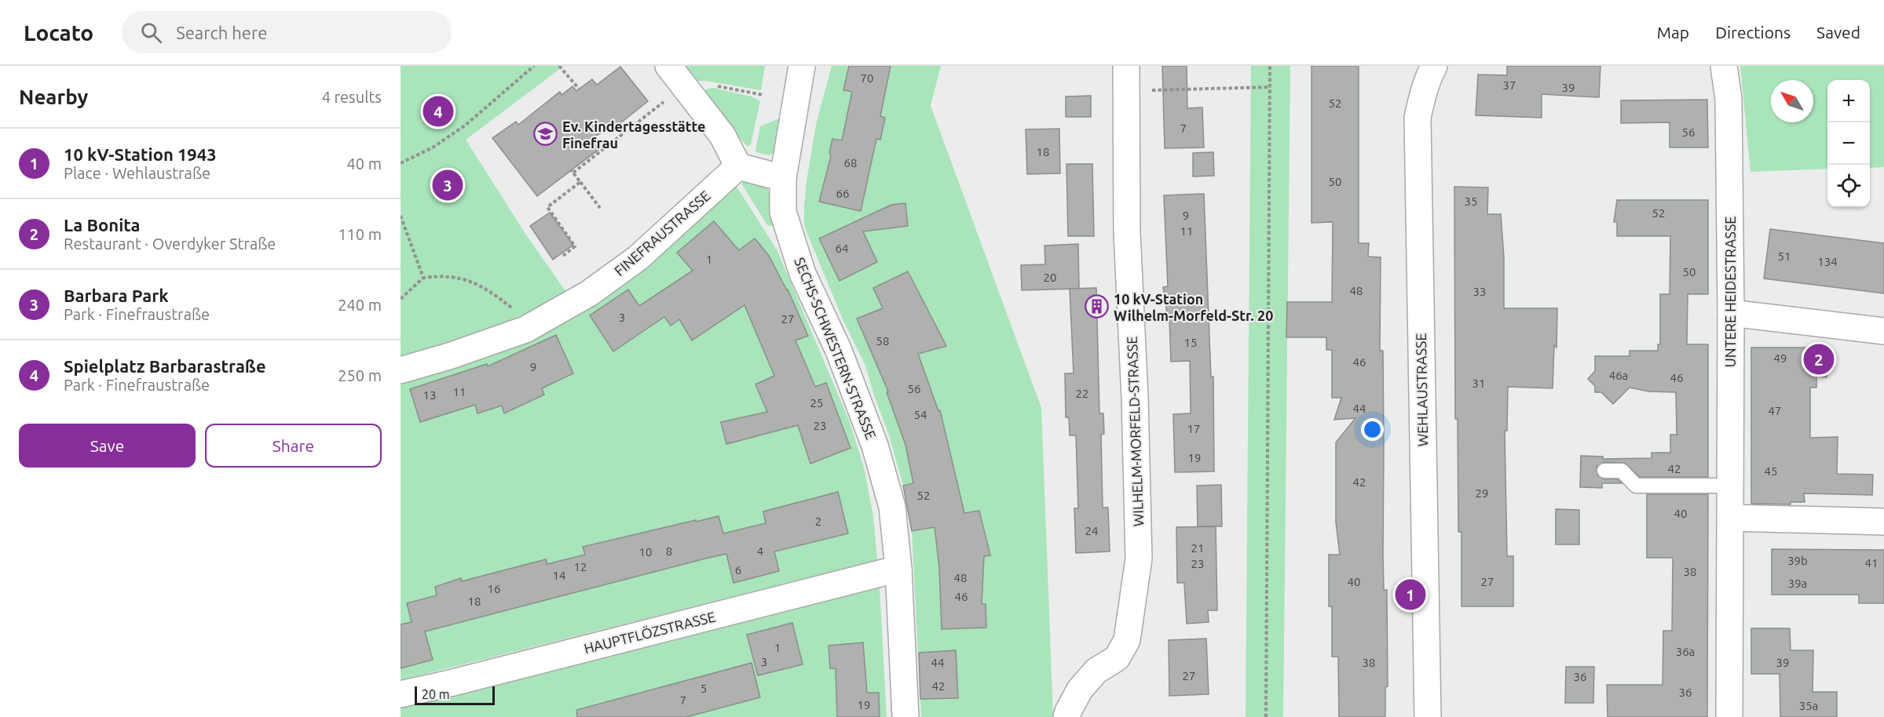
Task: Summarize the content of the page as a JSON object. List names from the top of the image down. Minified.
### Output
{"streets":{"street":["FINEFRAUSTRASSE","UNTERE HEIDESTRASSE","SECHS-SCHWESTERN-STRASSE","WEHLAUSTRASSE","WILHELM-MORFELD-STRASSE","HAUPTFLÖZSTRASSE"]},"crossings":[["SECHS-SCHWESTERN-STRASSE","HAUPTFLÖZSTRASSE"]],"places":{"school or university":["Ev. Kindertagesstätte Finefrau"],"building":["10 kV-Station Wilhelm-Morfeld-Str. 20"]},"house_numbers":["70","37","39","52","7","56","18","68","50","66","35","52","9","11","64","51","1","134","50","20","48","33","3","27","58","15","49","46","9","46a","46","31","56","11","22","13","25","44","47","54","23","17","19","42","45","42","29","52","40","2","24","21","8","4","10","39b","41","23","12","6","38","14","48","40","27","39a","16","46","18","1","36a","3","44","38","39","27","36","42","5","36","7","19","35a"],"scale_bar":"20 m","north":"top left","page":{"header":"Locato","search":"Search here","nav":["Map","Directions","Saved"],"heading":["Nearby","4 results"],"map_buttons":["+","−"],"pins":["4","3","2","1"],"list":[{"mark":"1","name":"10 kV-Station 1943","note":"Place · Wehlaustraße","value":"40 m"},{"mark":"2","name":"La Bonita","note":"Restaurant · Overdyker Straße","value":"110 m"},{"mark":"3","name":"Barbara Park","note":"Park · Finefraustraße","value":"240 m"},{"mark":"4","name":"Spielplatz Barbarastraße","note":"Park · Finefraustraße","value":"250 m"}],"buttons":["Save","Share"],"scale":"20 m"}}
